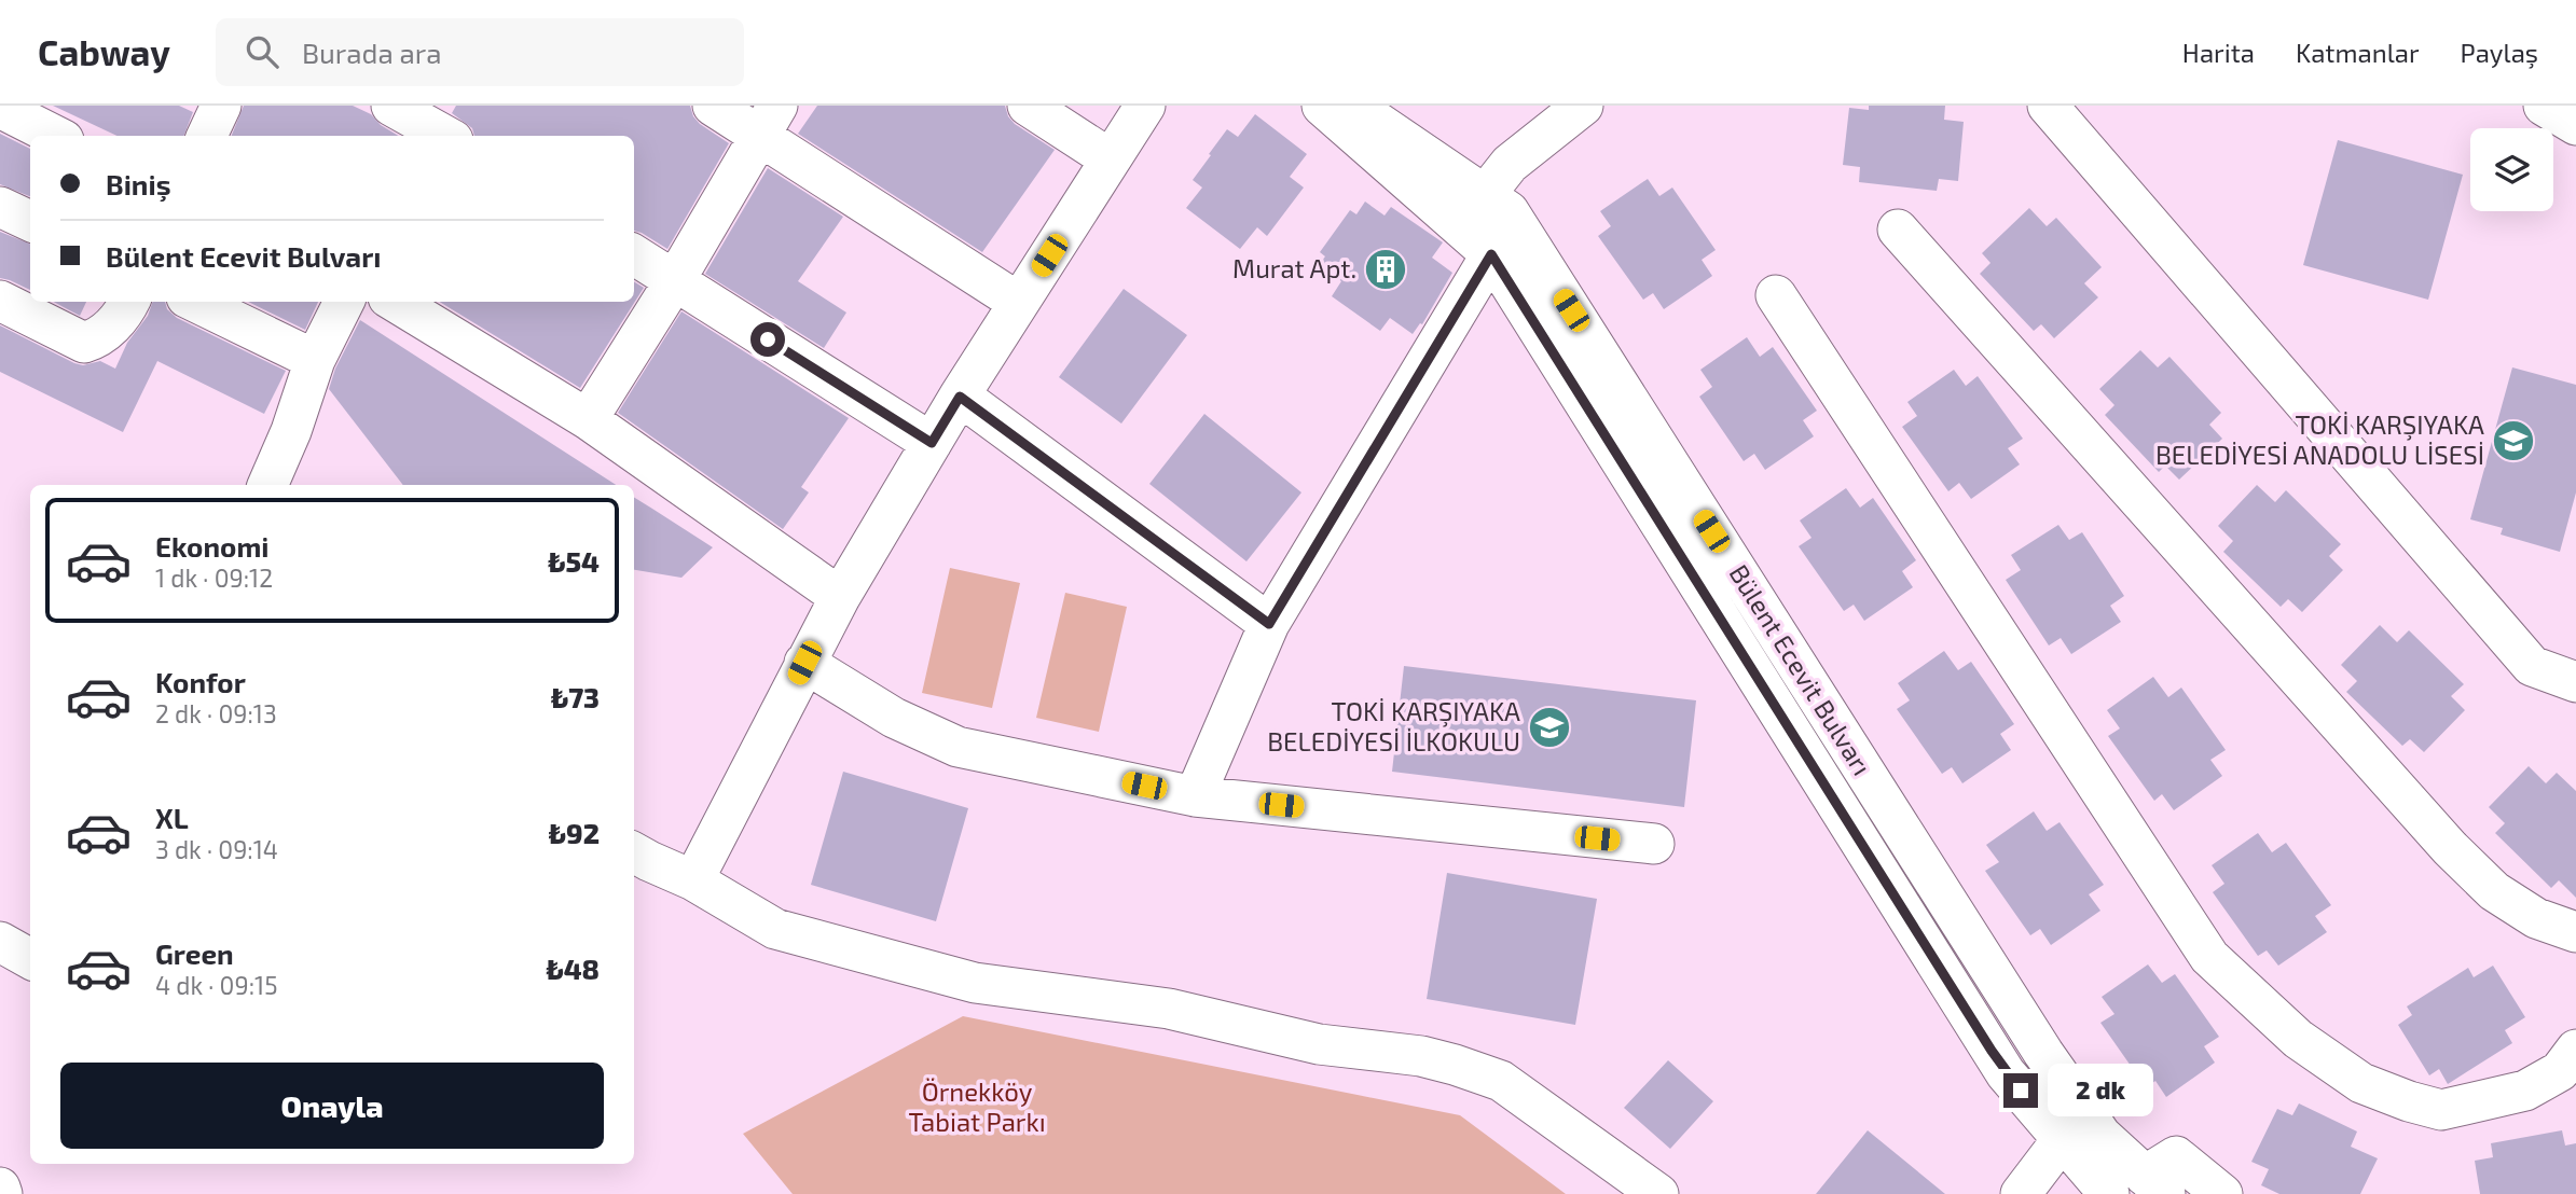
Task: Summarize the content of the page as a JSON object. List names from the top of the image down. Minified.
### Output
{"streets":{"street":["Bülent Ecevit Bulvarı"]},"parks":["Örnekköy Tabiat Parkı"],"places":{"building":["Murat Apt."],"school or university":["TOKİ KARŞIYAKA BELEDİYESİ ANADOLU LİSESİ","TOKİ KARŞIYAKA BELEDİYESİ İLKOKULU"]},"page":{"header":"Cabway","search":"Burada ara","nav":["Harita","Katmanlar","Paylaş"],"banner":["Biniş","Bülent Ecevit Bulvarı"],"list":[{"name":"Ekonomi","note":"1 dk · 09:12","value":"₺54"},{"name":"Konfor","note":"2 dk · 09:13","value":"₺73"},{"name":"XL","note":"3 dk · 09:14","value":"₺92"},{"name":"Green","note":"4 dk · 09:15","value":"₺48"}],"buttons":"Onayla","bubble":"2 dk"}}
